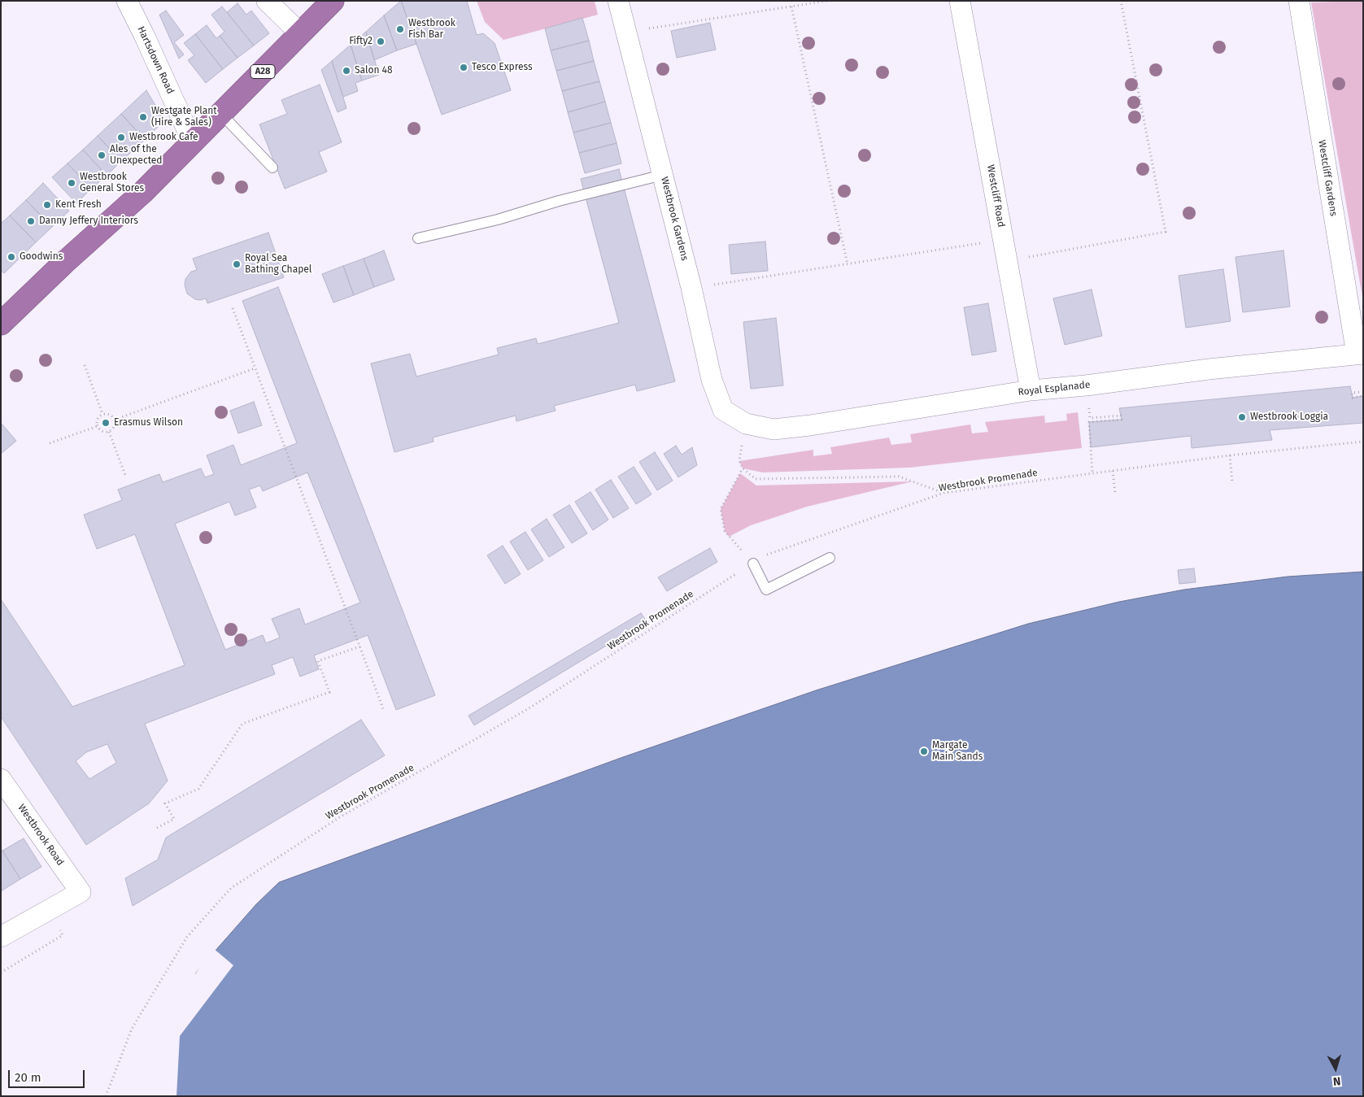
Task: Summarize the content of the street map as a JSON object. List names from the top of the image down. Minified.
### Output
{"streets":{"highway":["A28"],"street":["Hartsdown Road","Westcliff Gardens","Westcliff Road","Westbrook Gardens","Royal Esplanade","Westbrook Road"],"path":["Westbrook Promenade"]},"crossings":[["Hartsdown Road","A28"],["Westcliff Gardens","Royal Esplanade"],["Westcliff Road","Royal Esplanade"],["Westbrook Gardens","Royal Esplanade"]],"places":["Westbrook Fish Bar","Fifty2","Tesco Express","Salon 48","Westgate Plant (Hire & Sales)","Westbrook Cafe","Ales of the Unexpected","Westbrook General Stores","Kent Fresh","Danny Jeffery Interiors","Goodwins","Royal Sea Bathing Chapel","Westbrook Loggia","Erasmus Wilson","Margate Main Sands"],"scale_bar":"20 m","north":"bottom"}
